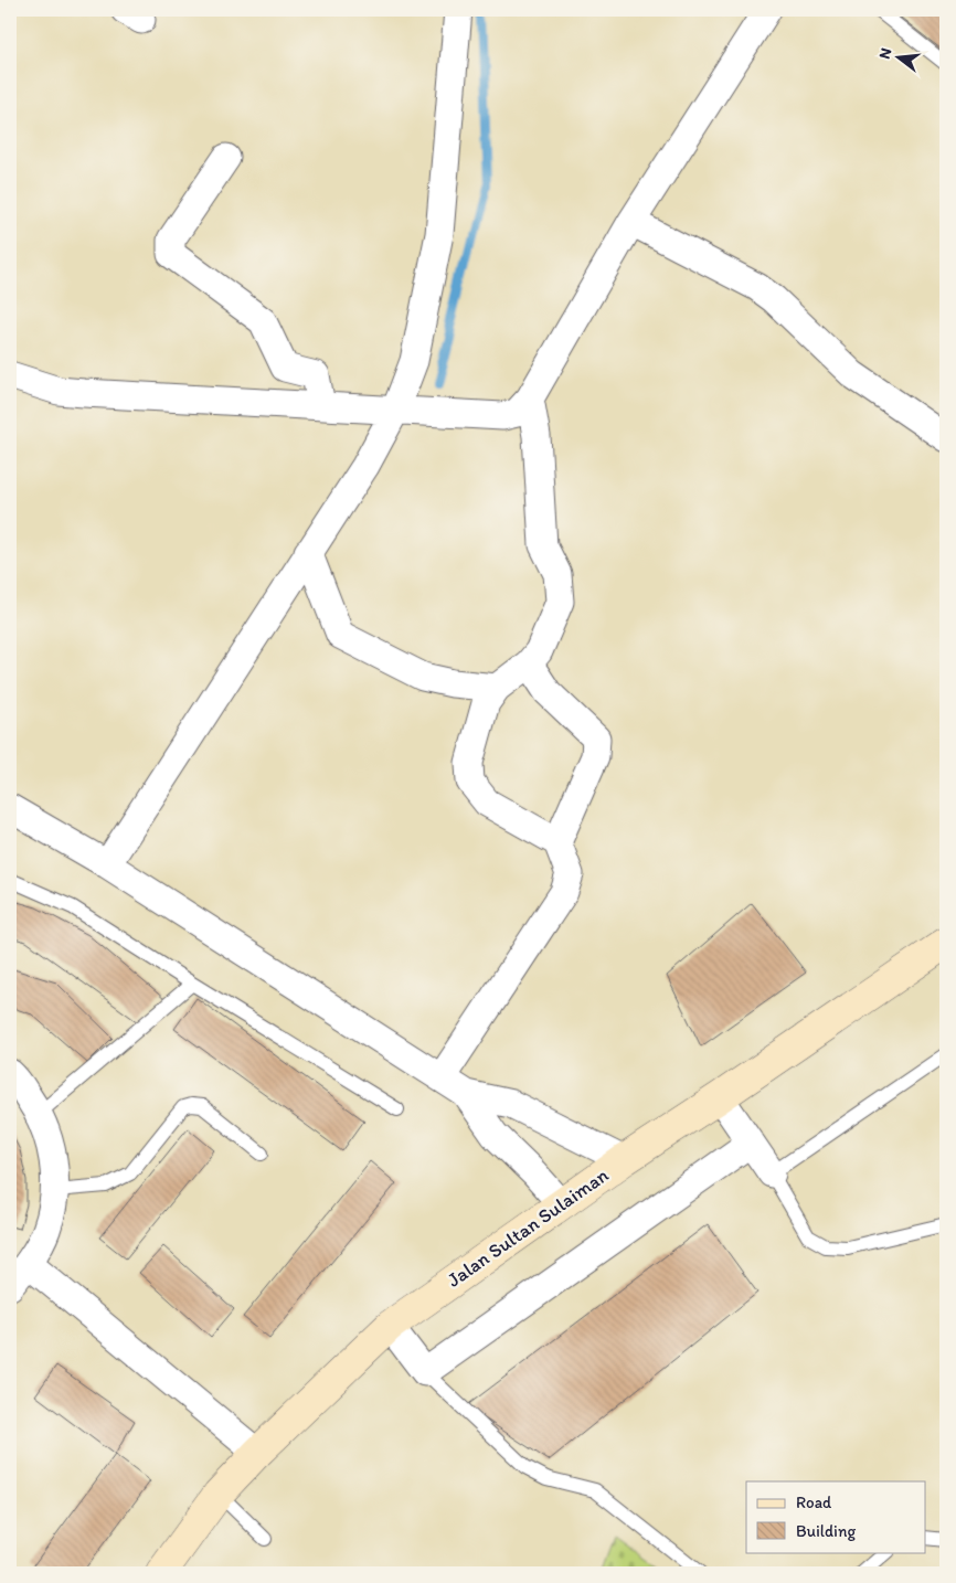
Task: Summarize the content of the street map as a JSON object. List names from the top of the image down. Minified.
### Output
{"streets":{"street":["Jalan Sultan Sulaiman"]},"legend":["Road","Building"],"north":"left"}
